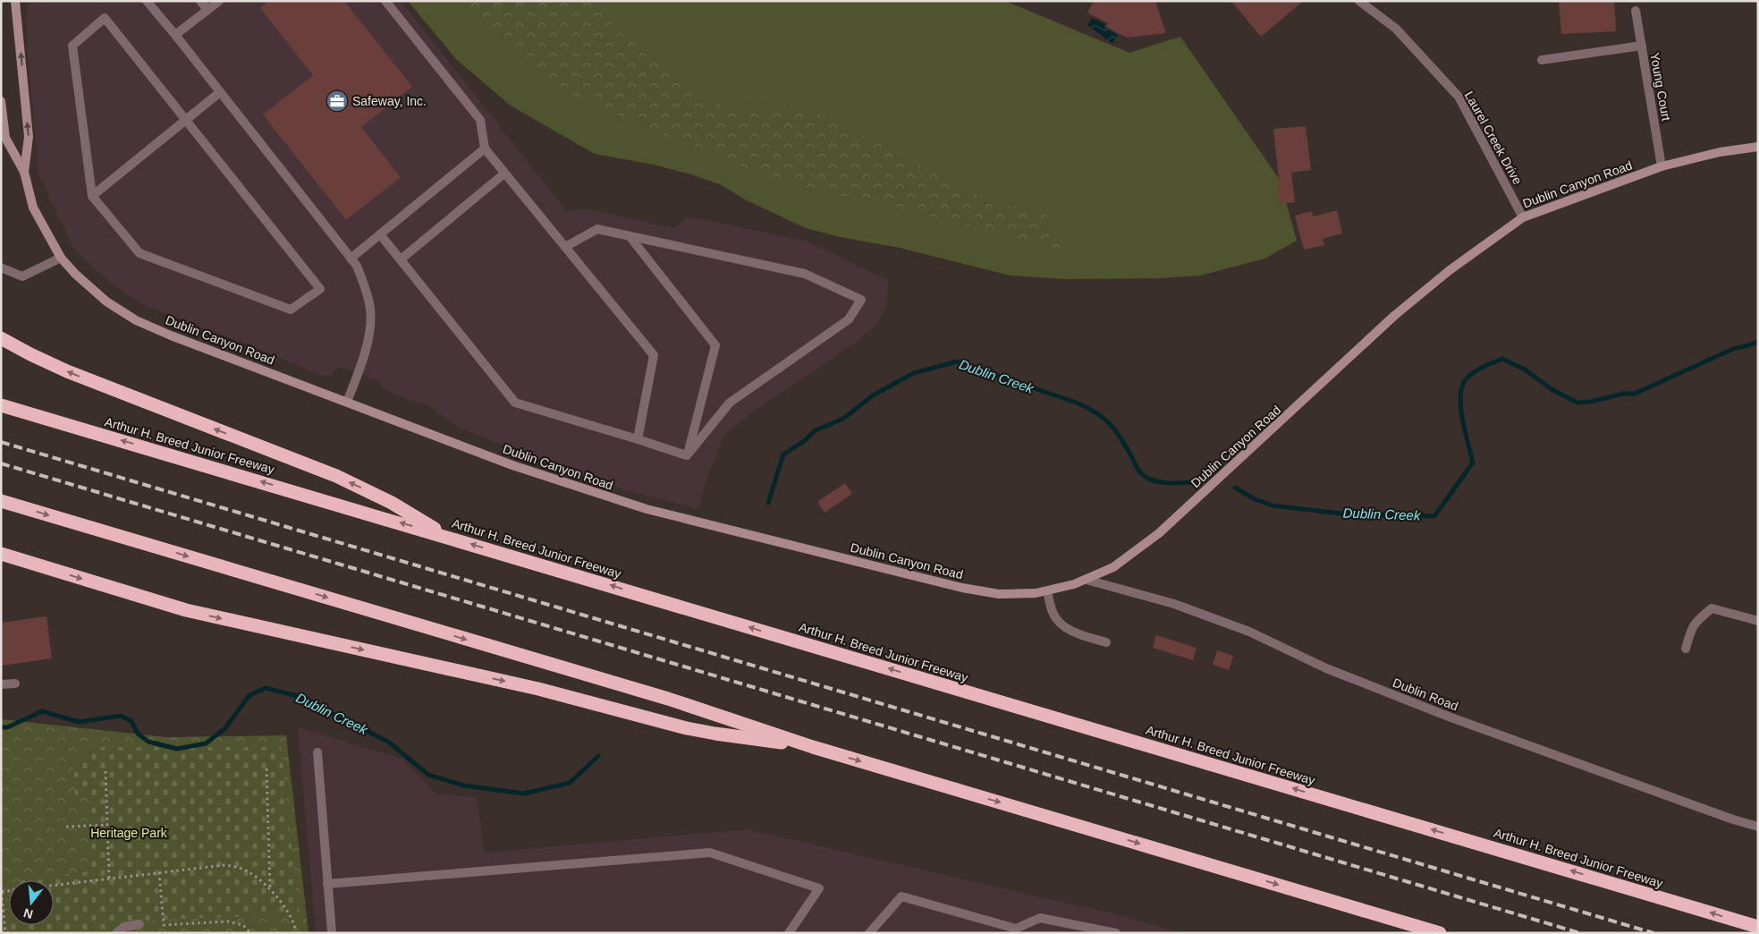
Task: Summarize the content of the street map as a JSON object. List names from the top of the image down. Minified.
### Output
{"streets":{"highway":["Arthur H. Breed Junior Freeway"],"main road":["Dublin Canyon Road"],"street":["Young Court","Laurel Creek Drive","Dublin Road"]},"crossings":[["Young Court","Dublin Canyon Road"],["Laurel Creek Drive","Dublin Canyon Road"],["Dublin Canyon Road","Dublin Road"]],"water":["Dublin Creek"],"parks":["Heritage Park"],"places":{"office":["Safeway, Inc."]},"north":"bottom"}
